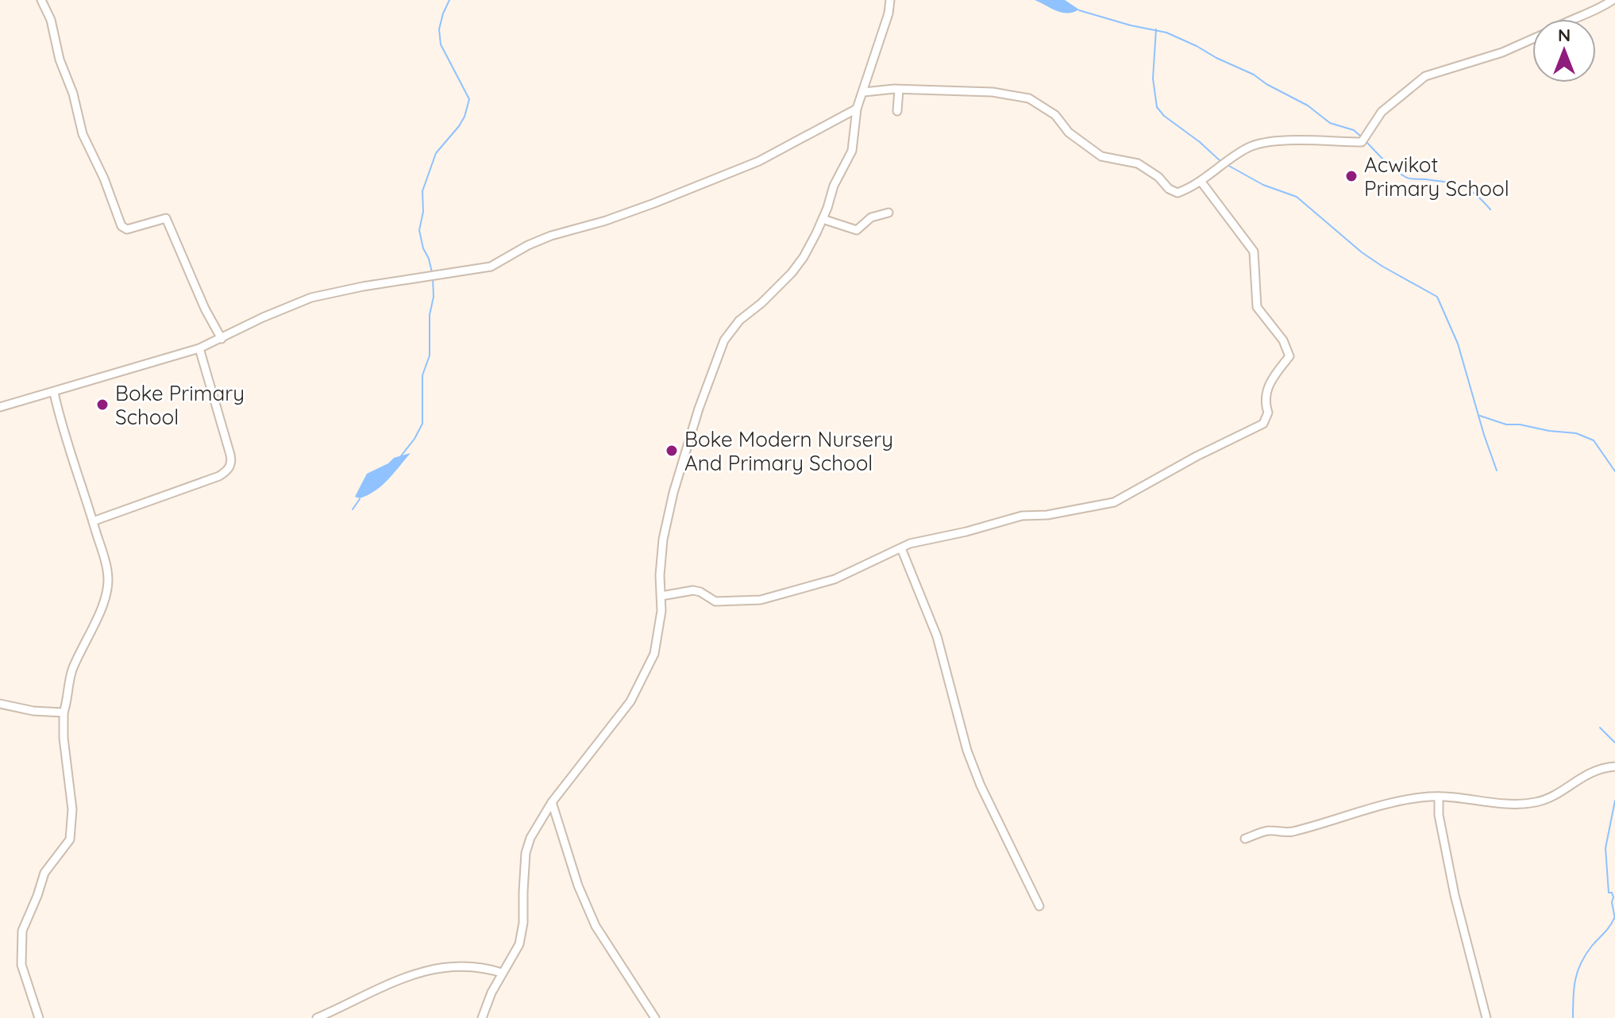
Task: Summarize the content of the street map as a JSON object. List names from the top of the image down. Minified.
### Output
{"places":["Acwikot Primary School","Boke Primary School","Boke Modern Nursery And Primary School"],"north":"top"}
